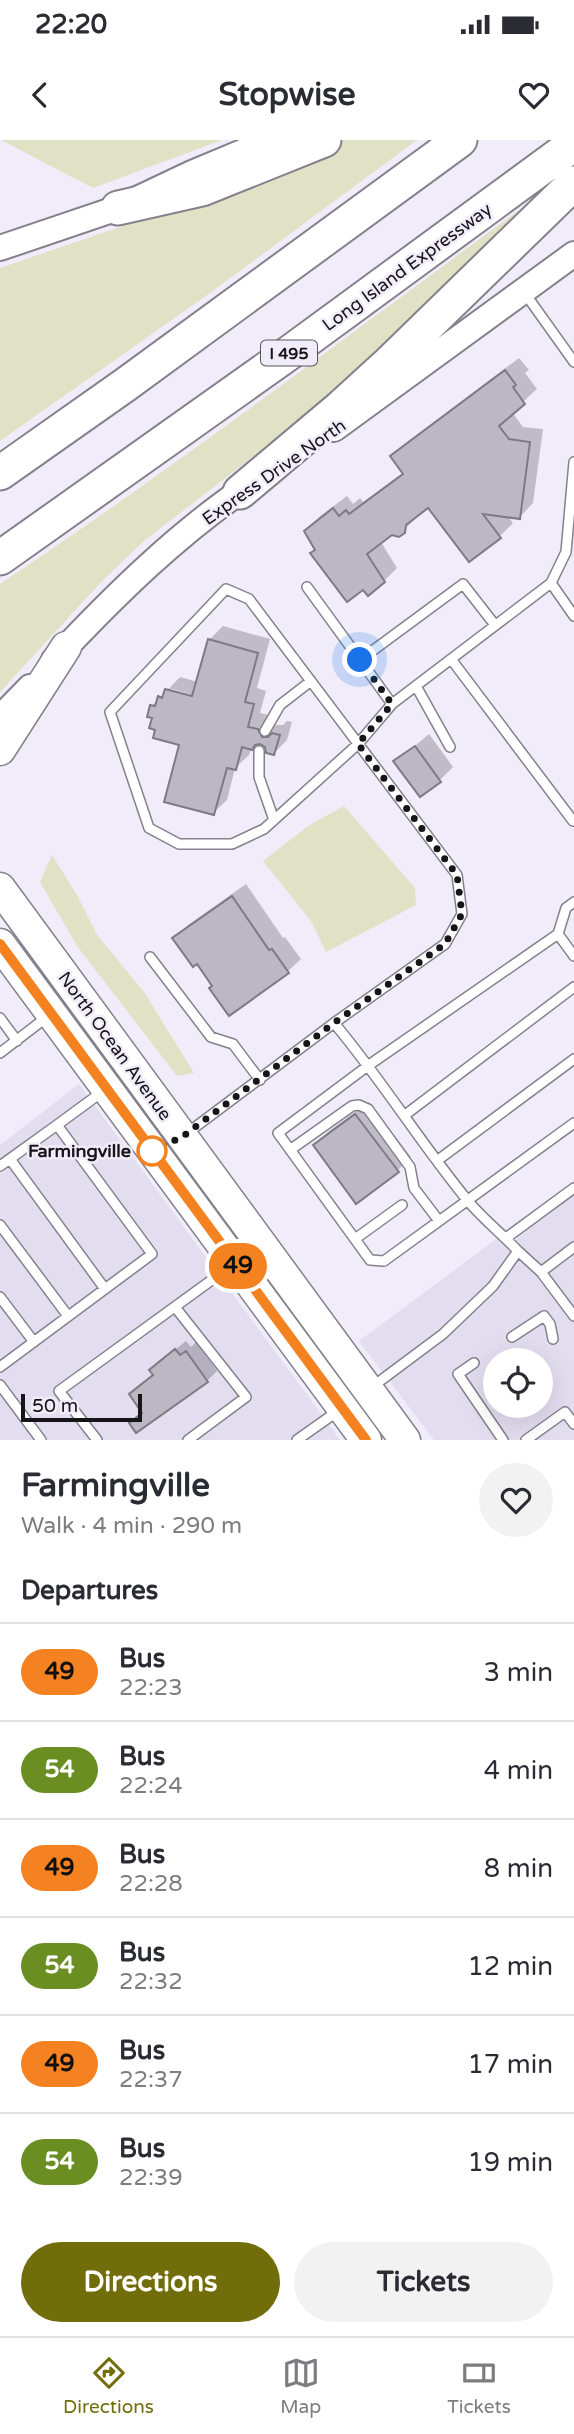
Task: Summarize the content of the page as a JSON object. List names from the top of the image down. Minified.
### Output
{"streets":{"highway":["Long Island Expressway","I 495","North Ocean Avenue"],"main road":["Express Drive North"]},"places":["Farmingville"],"lines":["bus line 49"],"scale_bar":"50 m","page":{"status":"22:20","header":"Stopwise","on_map":"49","scale":"50 m","heading":[["Farmingville","Walk · 4 min · 290 m"],"Departures"],"list":[{"mark":"49","name":"Bus","note":"22:23","value":"3 min"},{"mark":"54","name":"Bus","note":"22:24","value":"4 min"},{"mark":"49","name":"Bus","note":"22:28","value":"8 min"},{"mark":"54","name":"Bus","note":"22:32","value":"12 min"},{"mark":"49","name":"Bus","note":"22:37","value":"17 min"},{"mark":"54","name":"Bus","note":"22:39","value":"19 min"}],"buttons":["Directions","Tickets"],"tabs":["Directions","Map","Tickets"]}}
